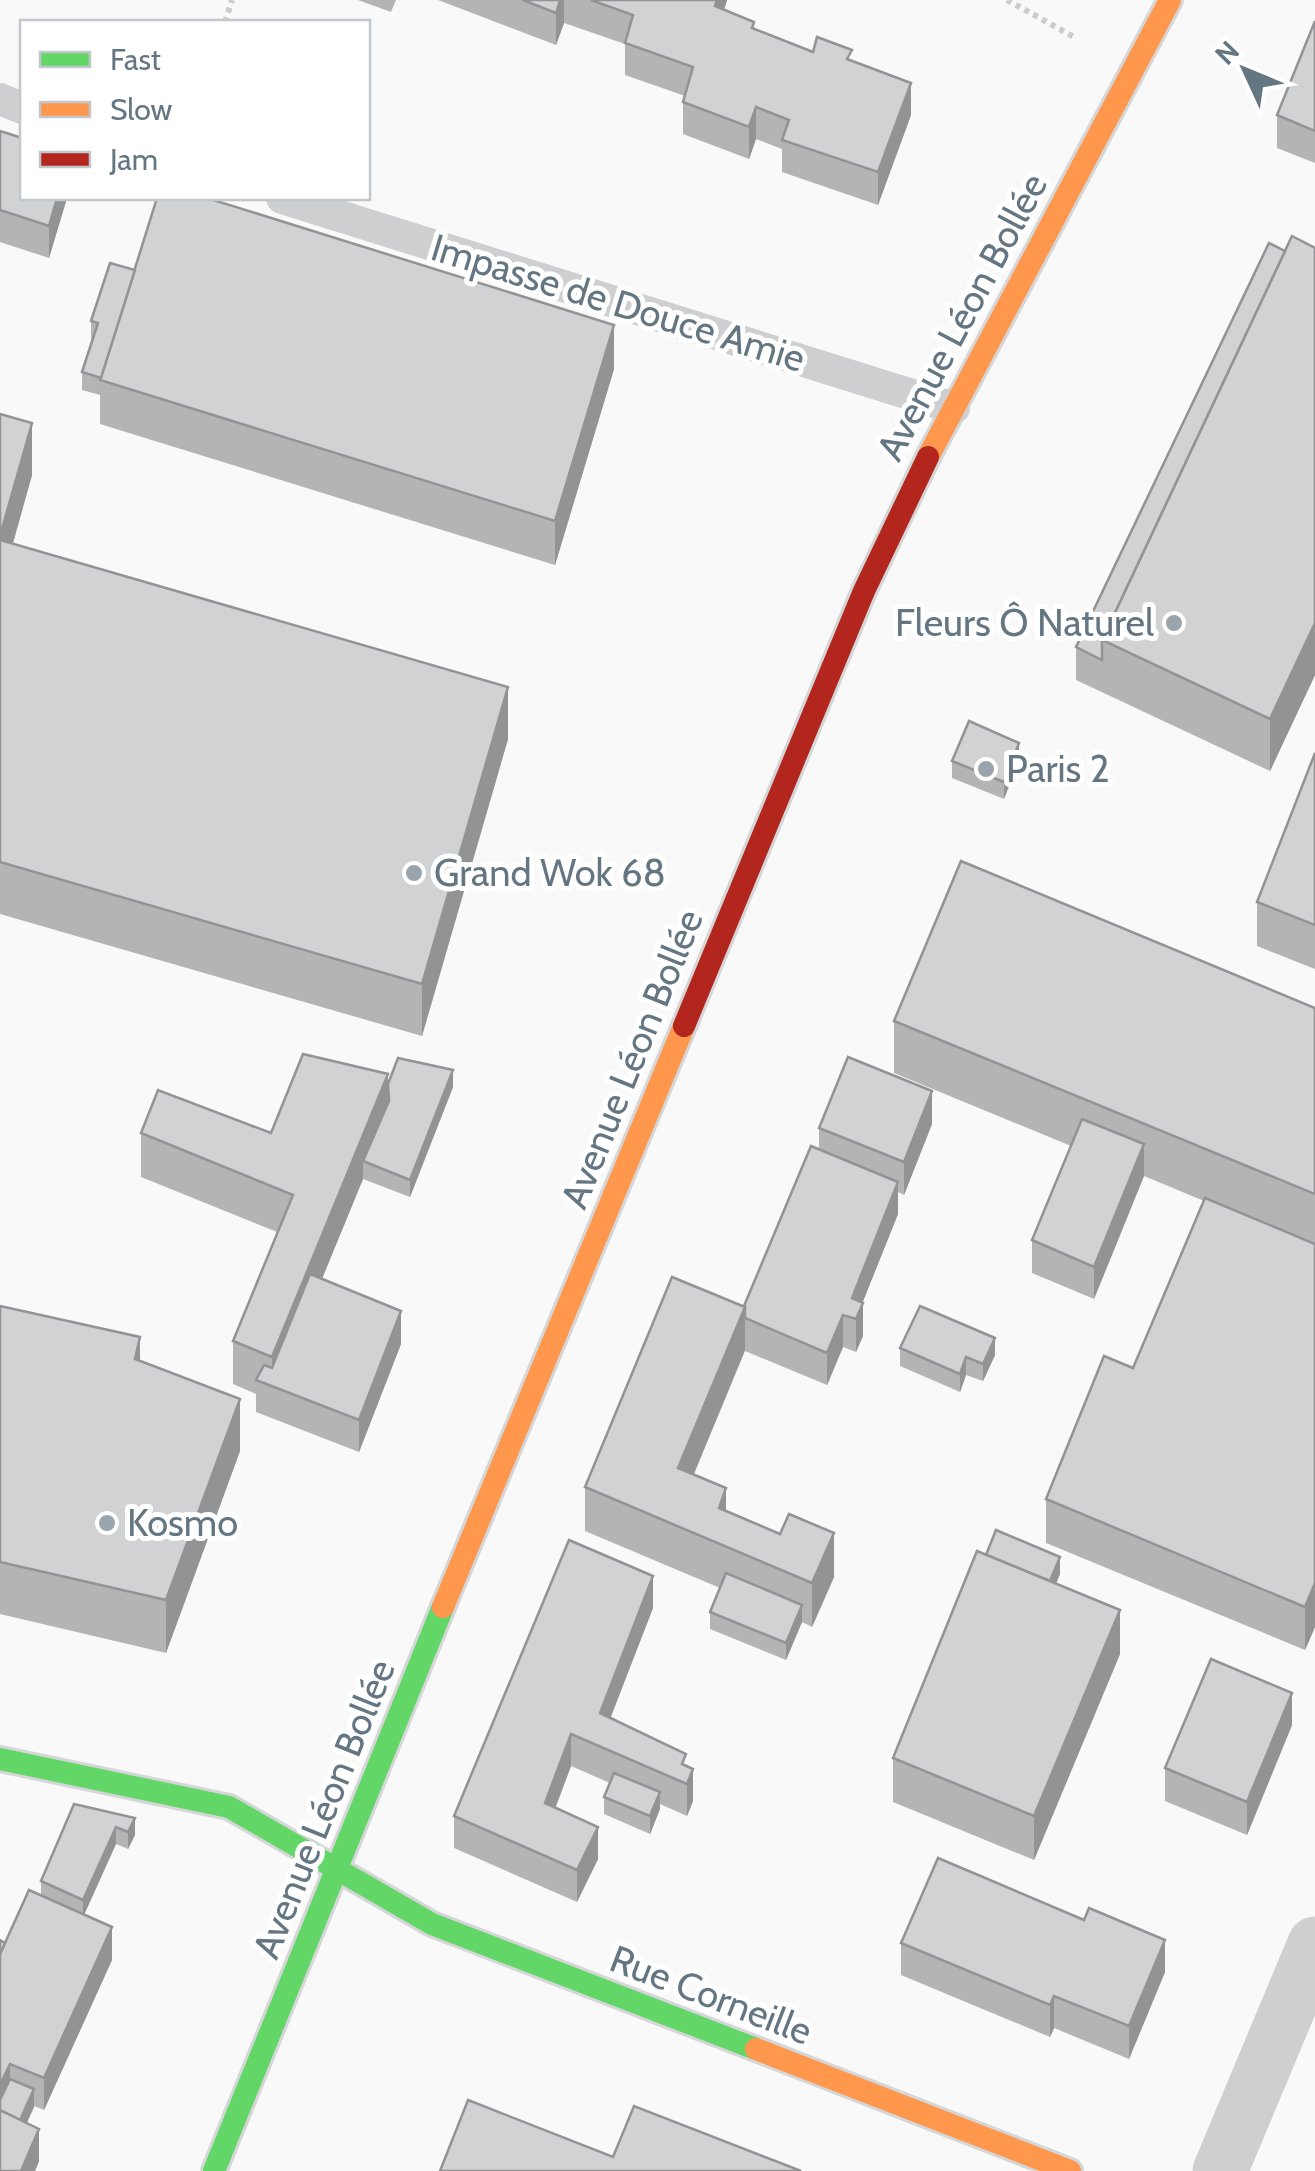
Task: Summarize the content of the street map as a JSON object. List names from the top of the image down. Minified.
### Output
{"streets":{"main road":["Avenue Léon Bollée","Rue Corneille"],"lane":["Impasse de Douce Amie"]},"crossings":[["Impasse de Douce Amie","Avenue Léon Bollée"],["Avenue Léon Bollée","Rue Corneille"]],"places":["Fleurs Ô Naturel","Paris 2","Grand Wok 68","Kosmo"],"legend":["Fast","Slow","Jam"],"north":"top left"}
